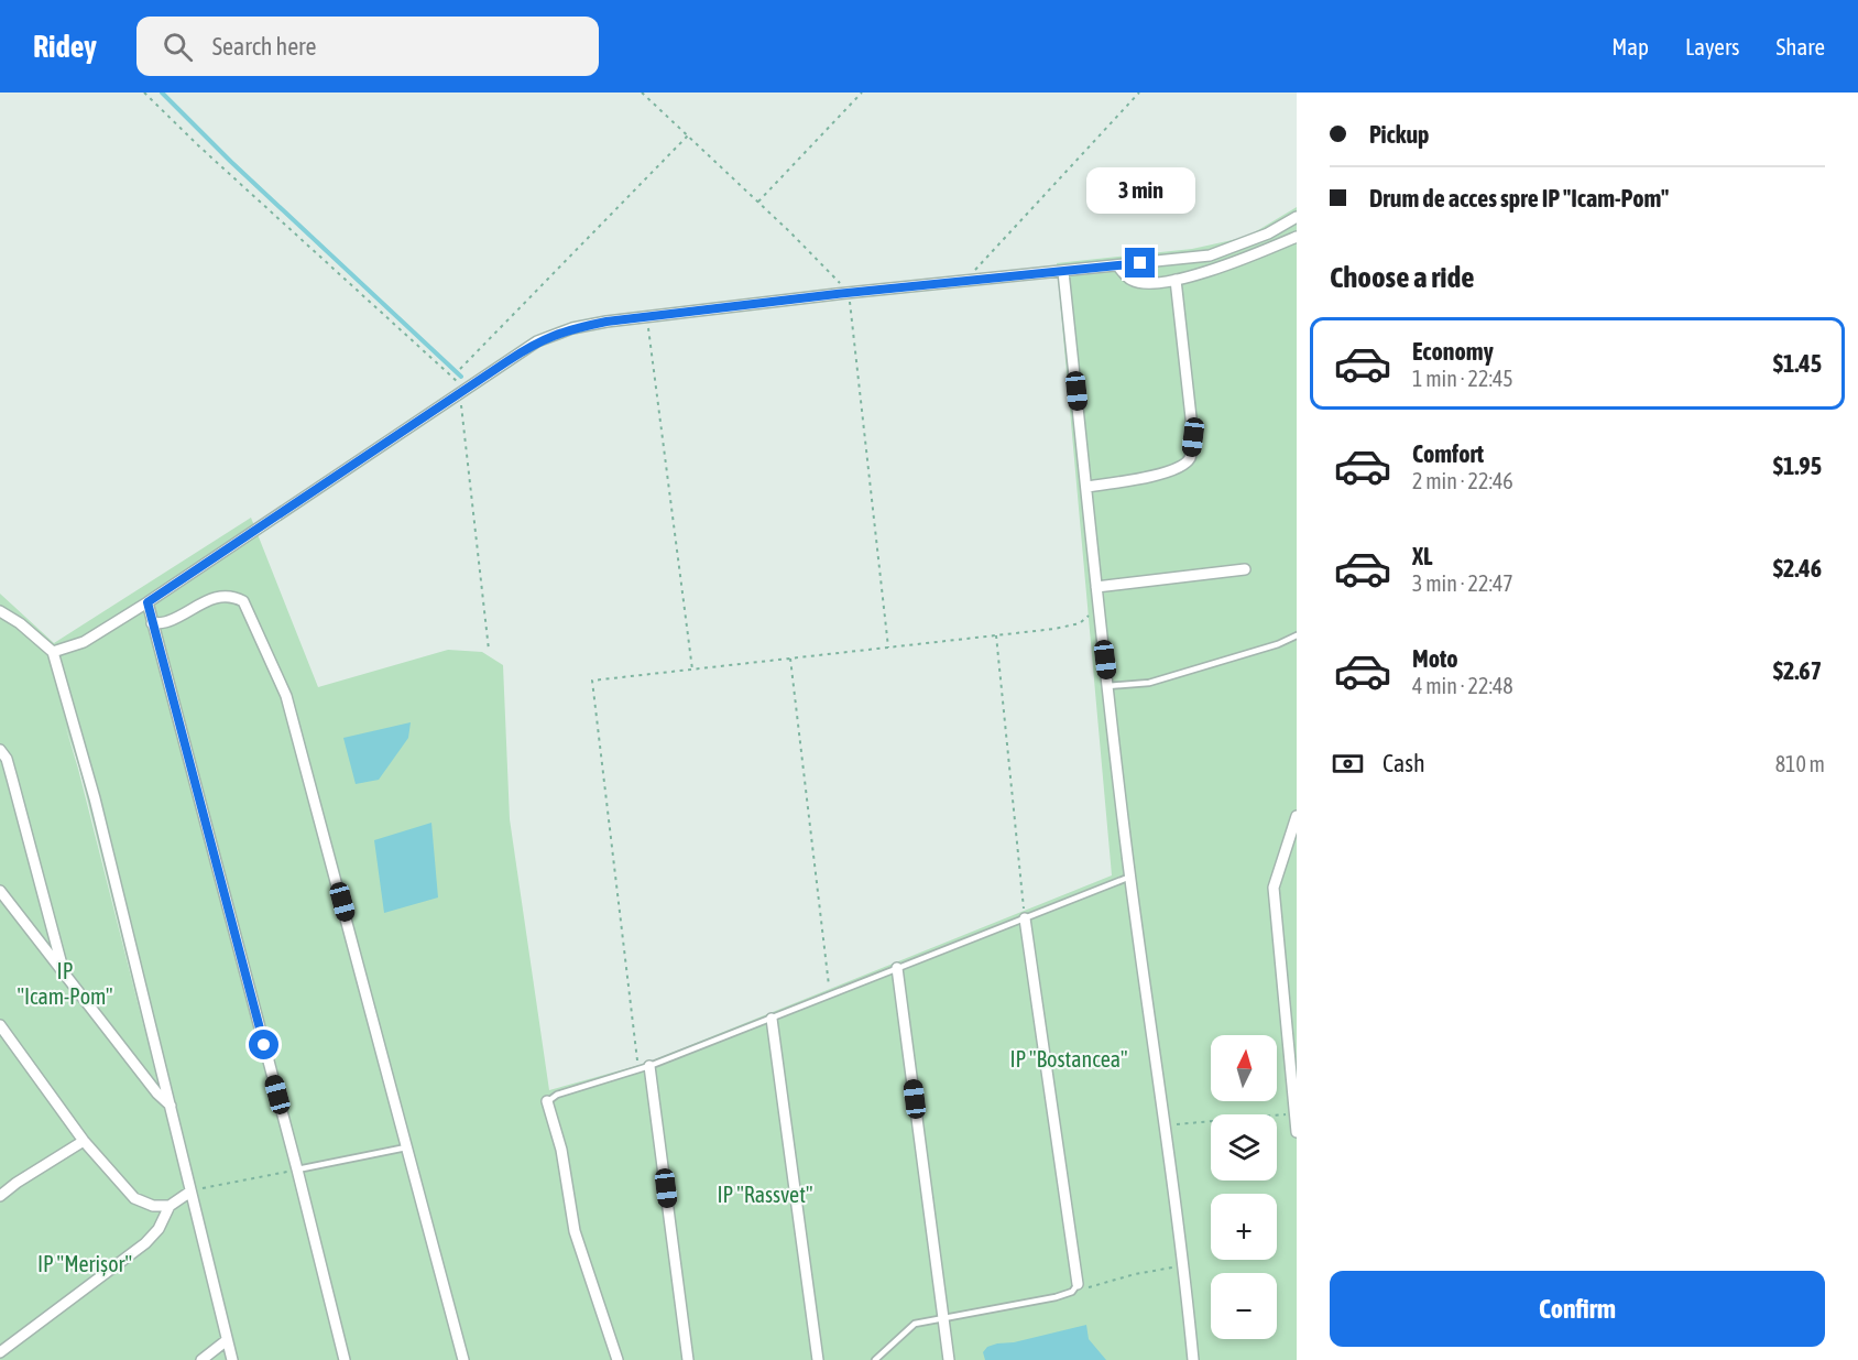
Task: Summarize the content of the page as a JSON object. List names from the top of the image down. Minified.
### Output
{"parks":["IP \"Icam-Pom\"","IP \"Bostancea\"","IP \"Rassvet\"","IP \"Merișor\""],"north":"top","page":{"header":"Ridey","search":"Search here","nav":["Map","Layers","Share"],"banner":["Pickup","Drum de acces spre IP \"Icam-Pom\""],"bubble":"3 min","heading":"Choose a ride","list":[{"name":"Economy","note":"1 min · 22:45","value":"$1.45"},{"name":"Comfort","note":"2 min · 22:46","value":"$1.95"},{"name":"XL","note":"3 min · 22:47","value":"$2.46"},{"name":"Moto","note":"4 min · 22:48","value":"$2.67"}],"pay":["Cash","810 m"],"map_buttons":["+","−"],"buttons":"Confirm"}}
